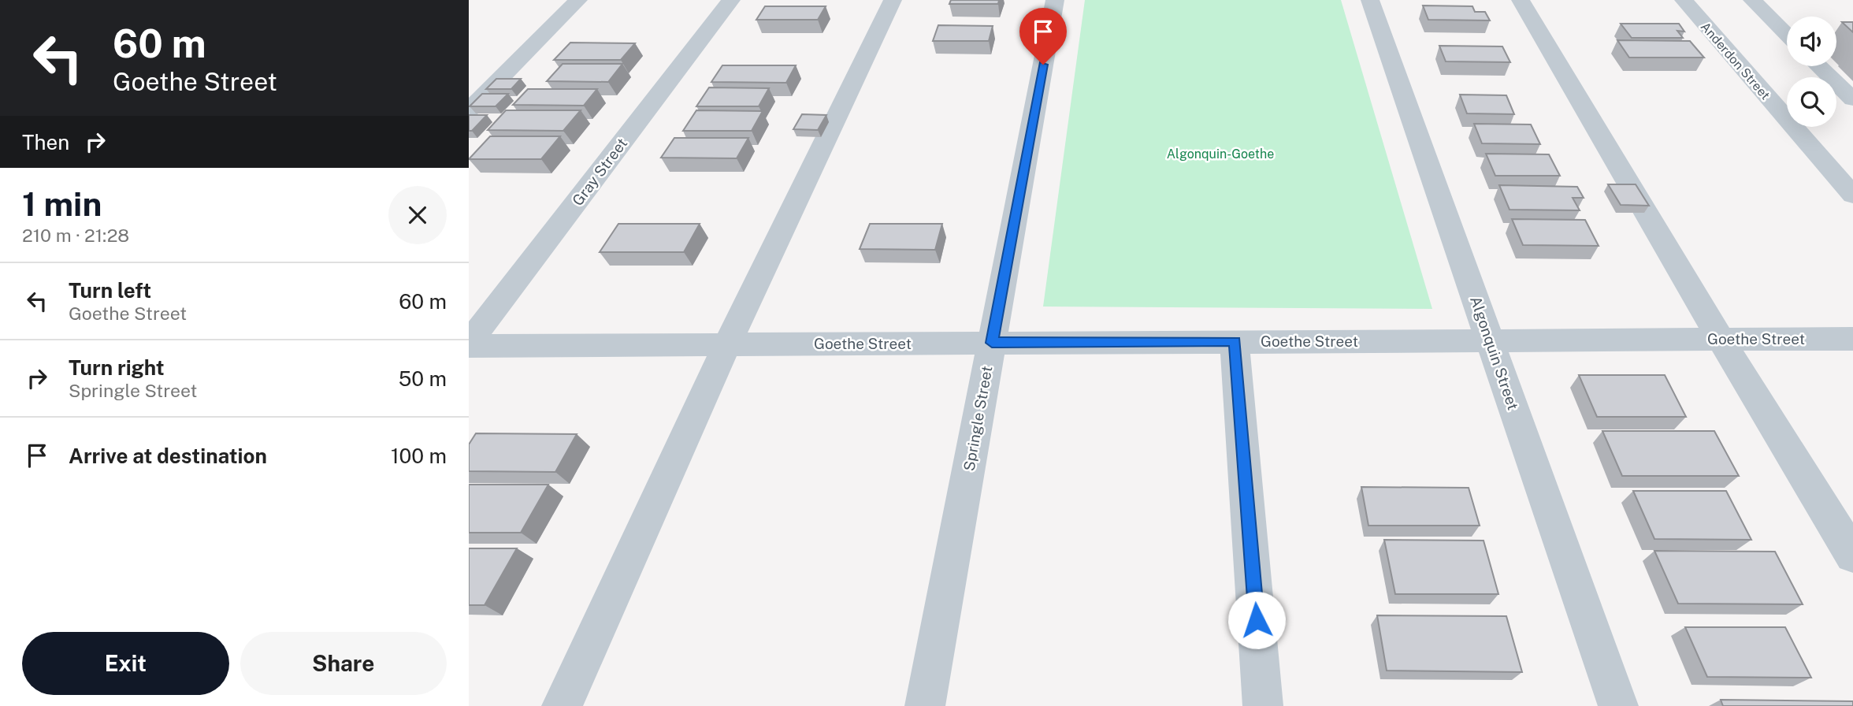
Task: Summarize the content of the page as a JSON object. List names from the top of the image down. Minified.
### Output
{"streets":{"street":["Anderdon Street","Gray Street","Goethe Street","Algonquin Street","Springle Street"]},"crossings":[["Gray Street","Goethe Street"],["Goethe Street","Algonquin Street"],["Goethe Street","Springle Street"]],"parks":["Algonquin-Goethe"],"page":{"turn":["60 m","Goethe Street"],"then":"Then","heading":["1 min","210 m · 21:28"],"list":[{"name":"Turn left","note":"Goethe Street","value":"60 m"},{"name":"Turn right","note":"Springle Street","value":"50 m"},{"name":"Arrive at destination","value":"100 m"}],"buttons":["Exit","Share"]}}
